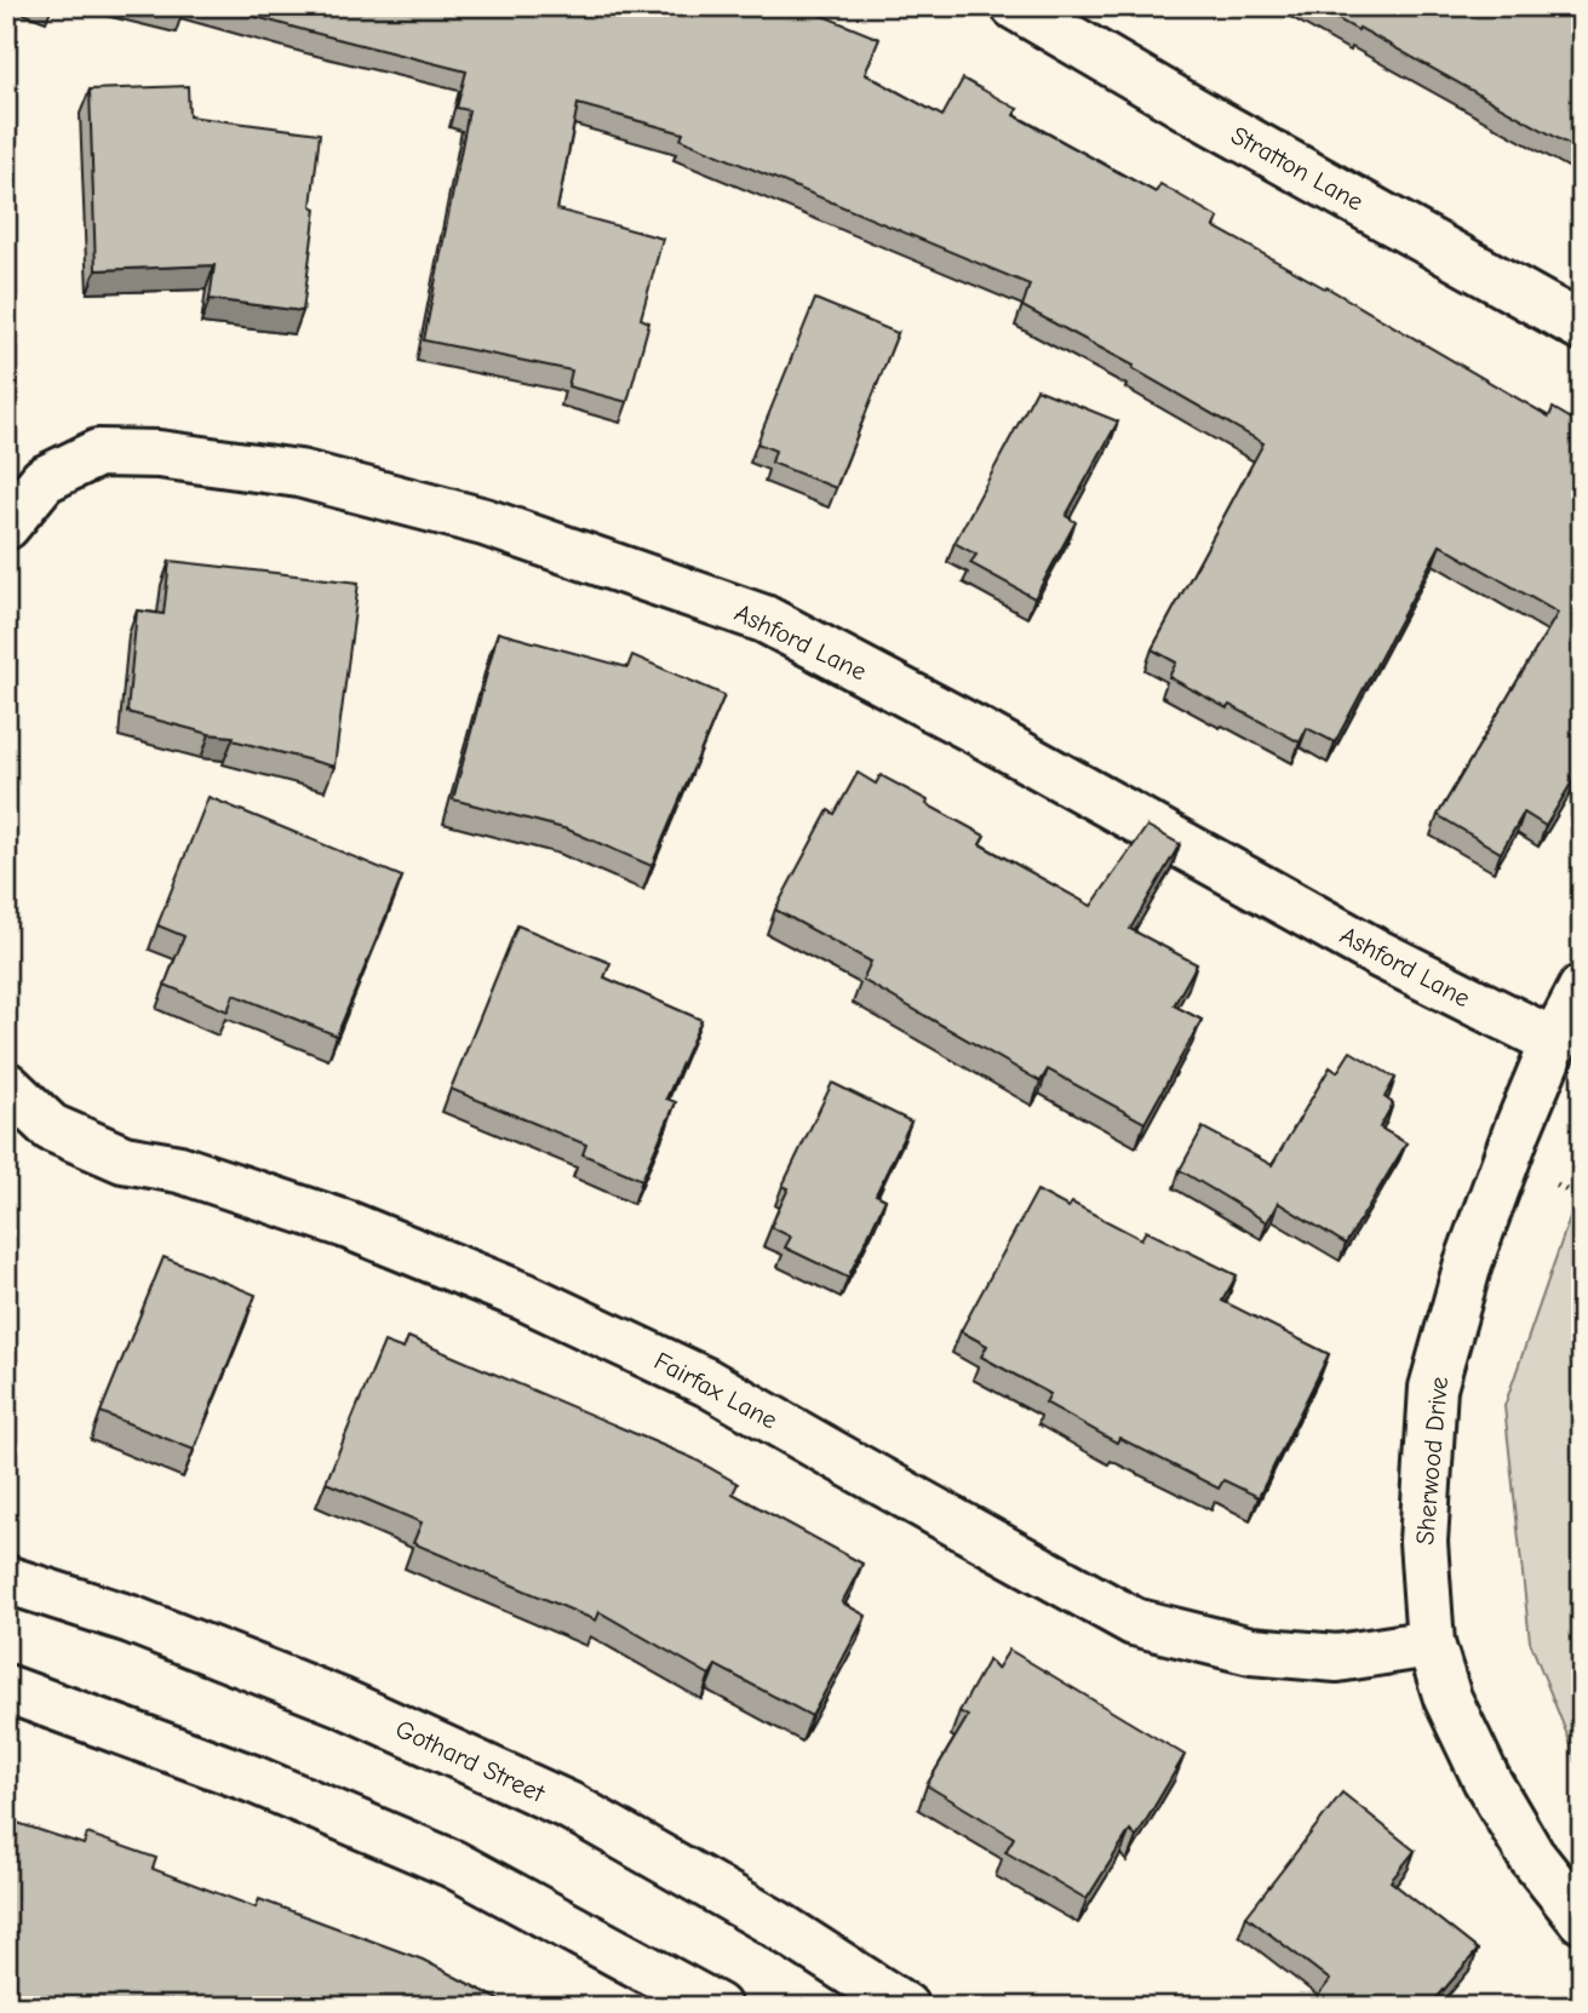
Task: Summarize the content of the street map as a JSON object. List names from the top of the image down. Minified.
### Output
{"streets":{"street":["Stratton Lane","Ashford Lane","Fairfax Lane","Sherwood Drive","Gothard Street"]},"crossings":[["Ashford Lane","Sherwood Drive"],["Fairfax Lane","Sherwood Drive"]]}
